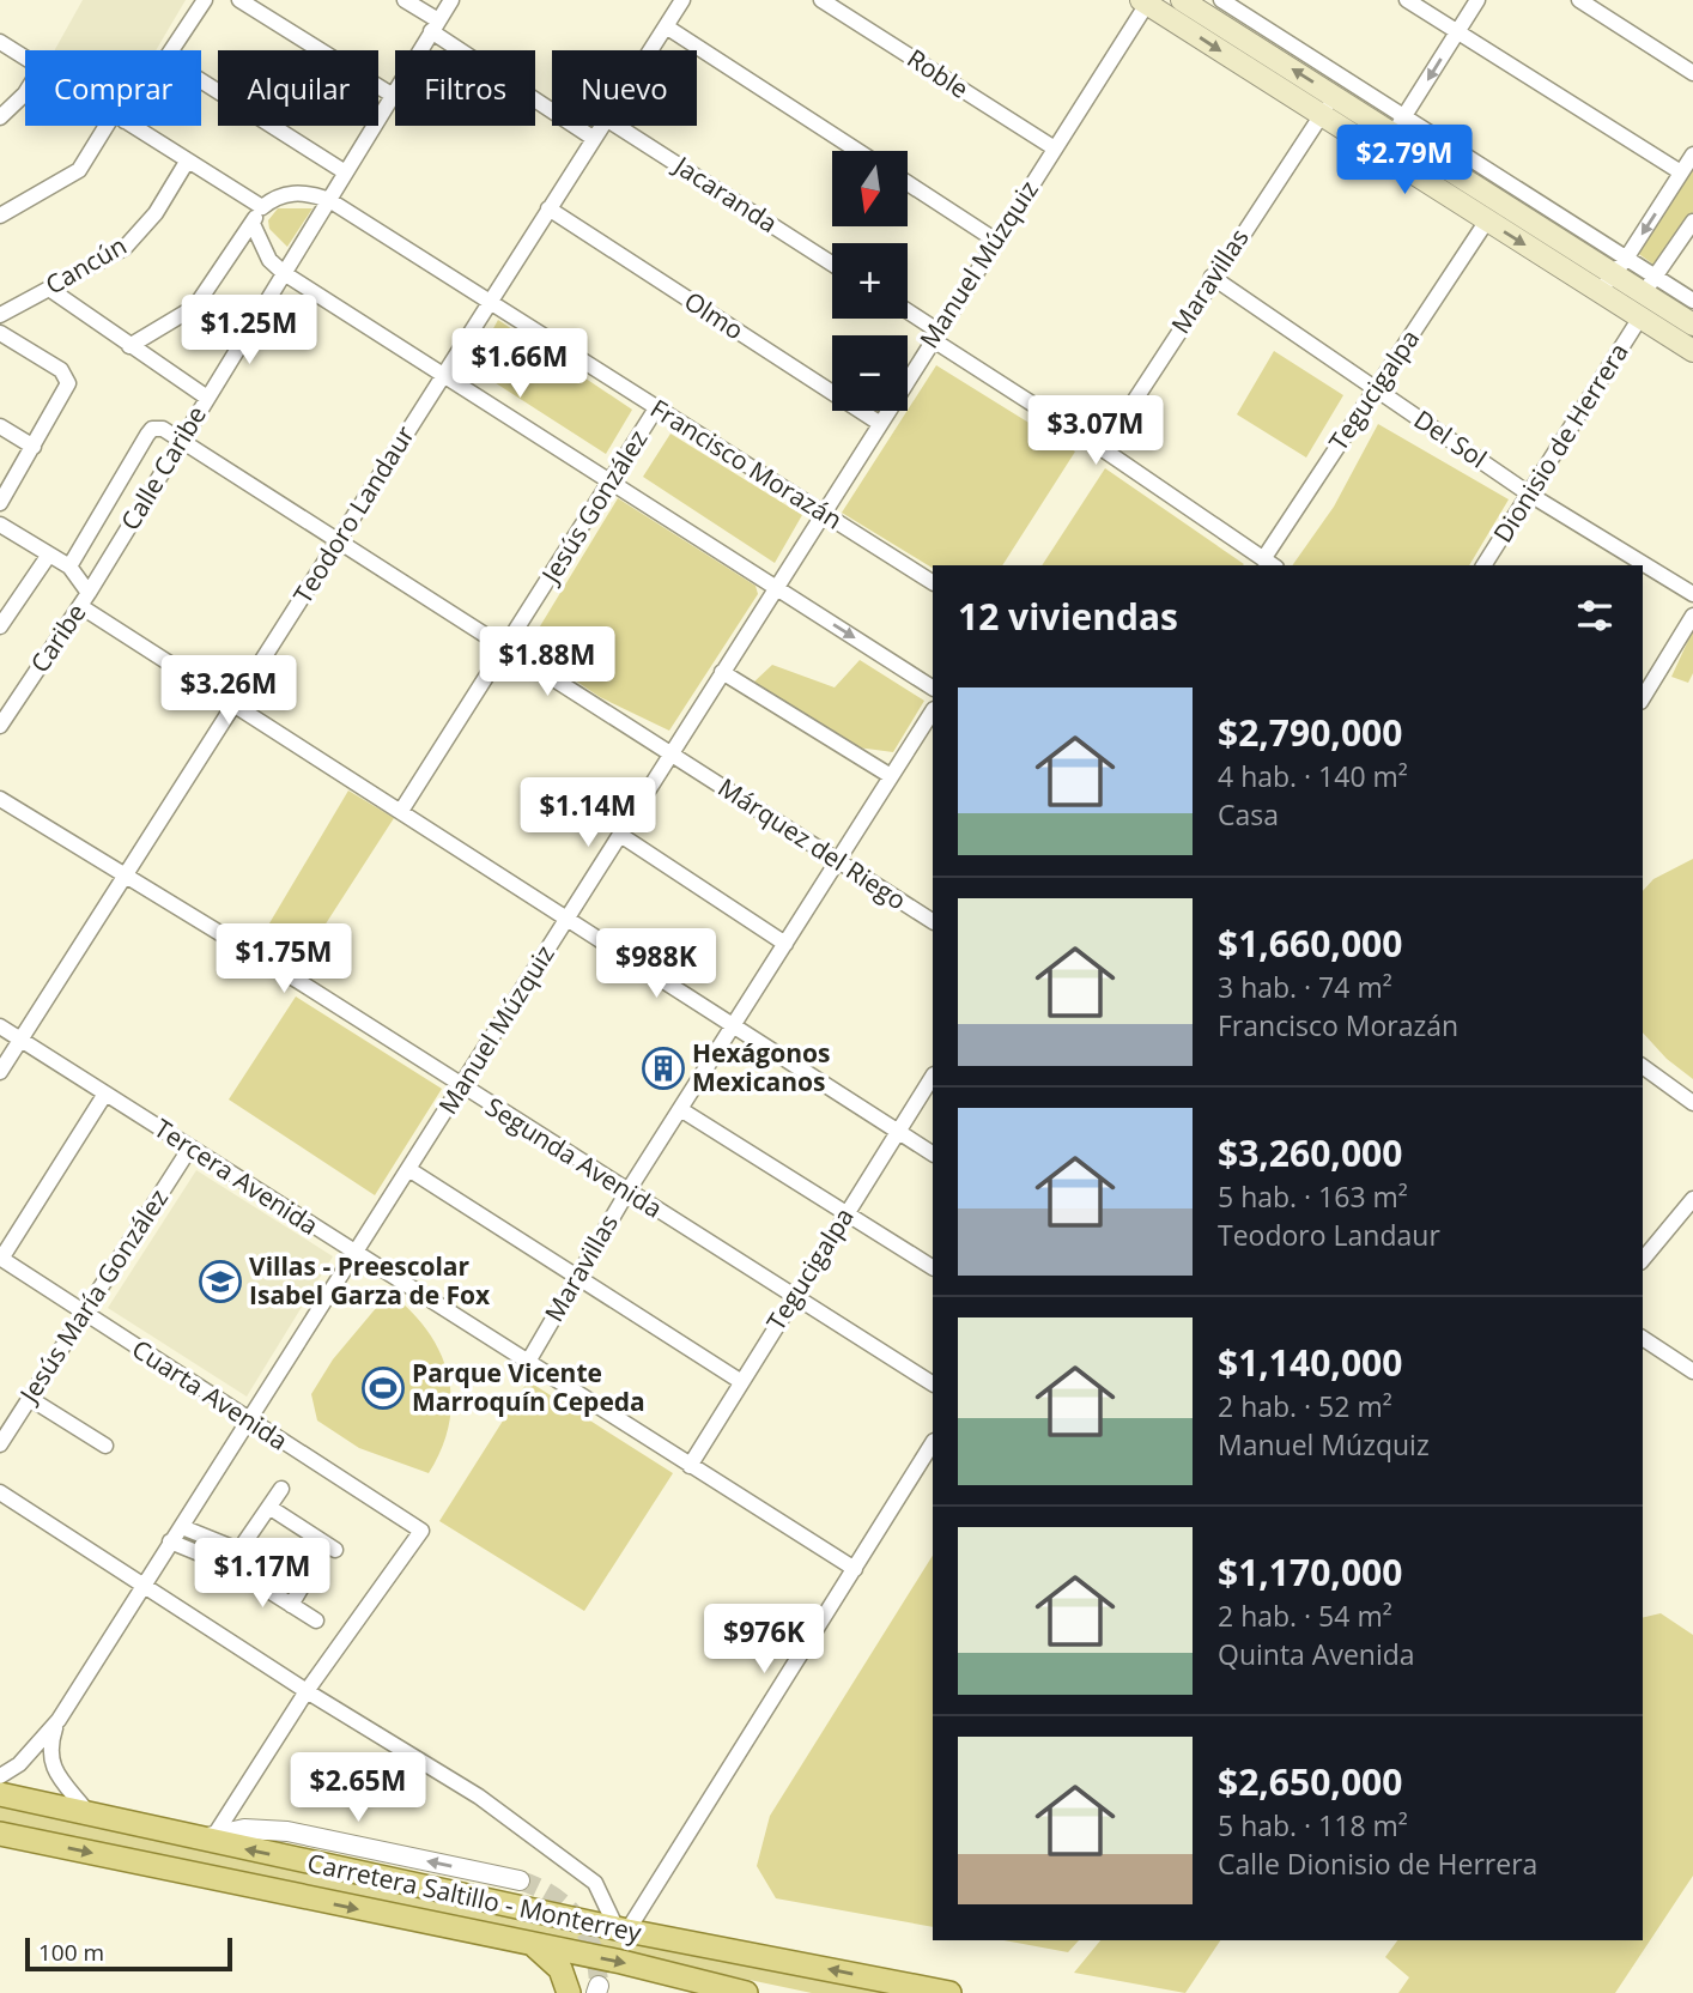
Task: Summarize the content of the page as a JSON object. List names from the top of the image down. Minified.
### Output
{"streets":{"main road":["Carretera Saltillo - Monterrey"],"street":["Roble","Jacaranda","Manuel Múzquiz","Cancún","Maravillas","Olmo","Tegucigalpa","Del Sol","Dionisio de Herrera","Francisco Morazán","Calle Caribe","Jesús González","Teodoro Landaur","Caribe","Márquez del Riego","Segunda Avenida","Tercera Avenida","Jesús María González","Cuarta Avenida"]},"crossings":[["Roble","Manuel Múzquiz"],["Manuel Múzquiz","Olmo"],["Manuel Múzquiz","Francisco Morazán"],["Manuel Múzquiz","Márquez del Riego"],["Manuel Múzquiz","Segunda Avenida"],["Manuel Múzquiz","Tercera Avenida"],["Manuel Múzquiz","Cuarta Avenida"],["Manuel Múzquiz","Carretera Saltillo - Monterrey"],["Maravillas","Del Sol"],["Maravillas","Márquez del Riego"],["Maravillas","Segunda Avenida"],["Maravillas","Tercera Avenida"],["Olmo","Teodoro Landaur"],["Tegucigalpa","Del Sol"],["Tegucigalpa","Segunda Avenida"],["Tegucigalpa","Tercera Avenida"],["Del Sol","Dionisio de Herrera"],["Francisco Morazán","Calle Caribe"],["Francisco Morazán","Jesús González"],["Francisco Morazán","Teodoro Landaur"],["Calle Caribe","Caribe"],["Calle Caribe","Márquez del Riego"],["Jesús González","Márquez del Riego"],["Teodoro Landaur","Márquez del Riego"],["Teodoro Landaur","Segunda Avenida"],["Teodoro Landaur","Tercera Avenida"],["Tercera Avenida","Jesús María González"],["Jesús María González","Cuarta Avenida"]],"places":{"building":["Hexágonos Mexicanos"],"school or university":["Villas - Preescolar Isabel Garza de Fox"],"sports":["Parque Vicente Marroquín Cepeda"]},"scale_bar":"100 m","north":"bottom","page":{"chip":["Comprar","Alquilar","Filtros","Nuevo"],"price":["$2.79M","$1.25M","$1.66M","$3.07M","$1.88M","$3.26M","$1.14M","$1.75M","$988K","$1.17M","$976K","$2.65M"],"map_buttons":["+","−"],"heading":"12 viviendas","list":[{"name":"$2,790,000","note":"4 hab. · 140 m² · Casa"},{"name":"$1,660,000","note":"3 hab. · 74 m² · Francisco Morazán"},{"name":"$3,260,000","note":"5 hab. · 163 m² · Teodoro Landaur"},{"name":"$1,140,000","note":"2 hab. · 52 m² · Manuel Múzquiz"},{"name":"$1,170,000","note":"2 hab. · 54 m² · Quinta Avenida"},{"name":"$2,650,000","note":"5 hab. · 118 m² · Calle Dionisio de Herrera"}],"scale":"100 m"}}
